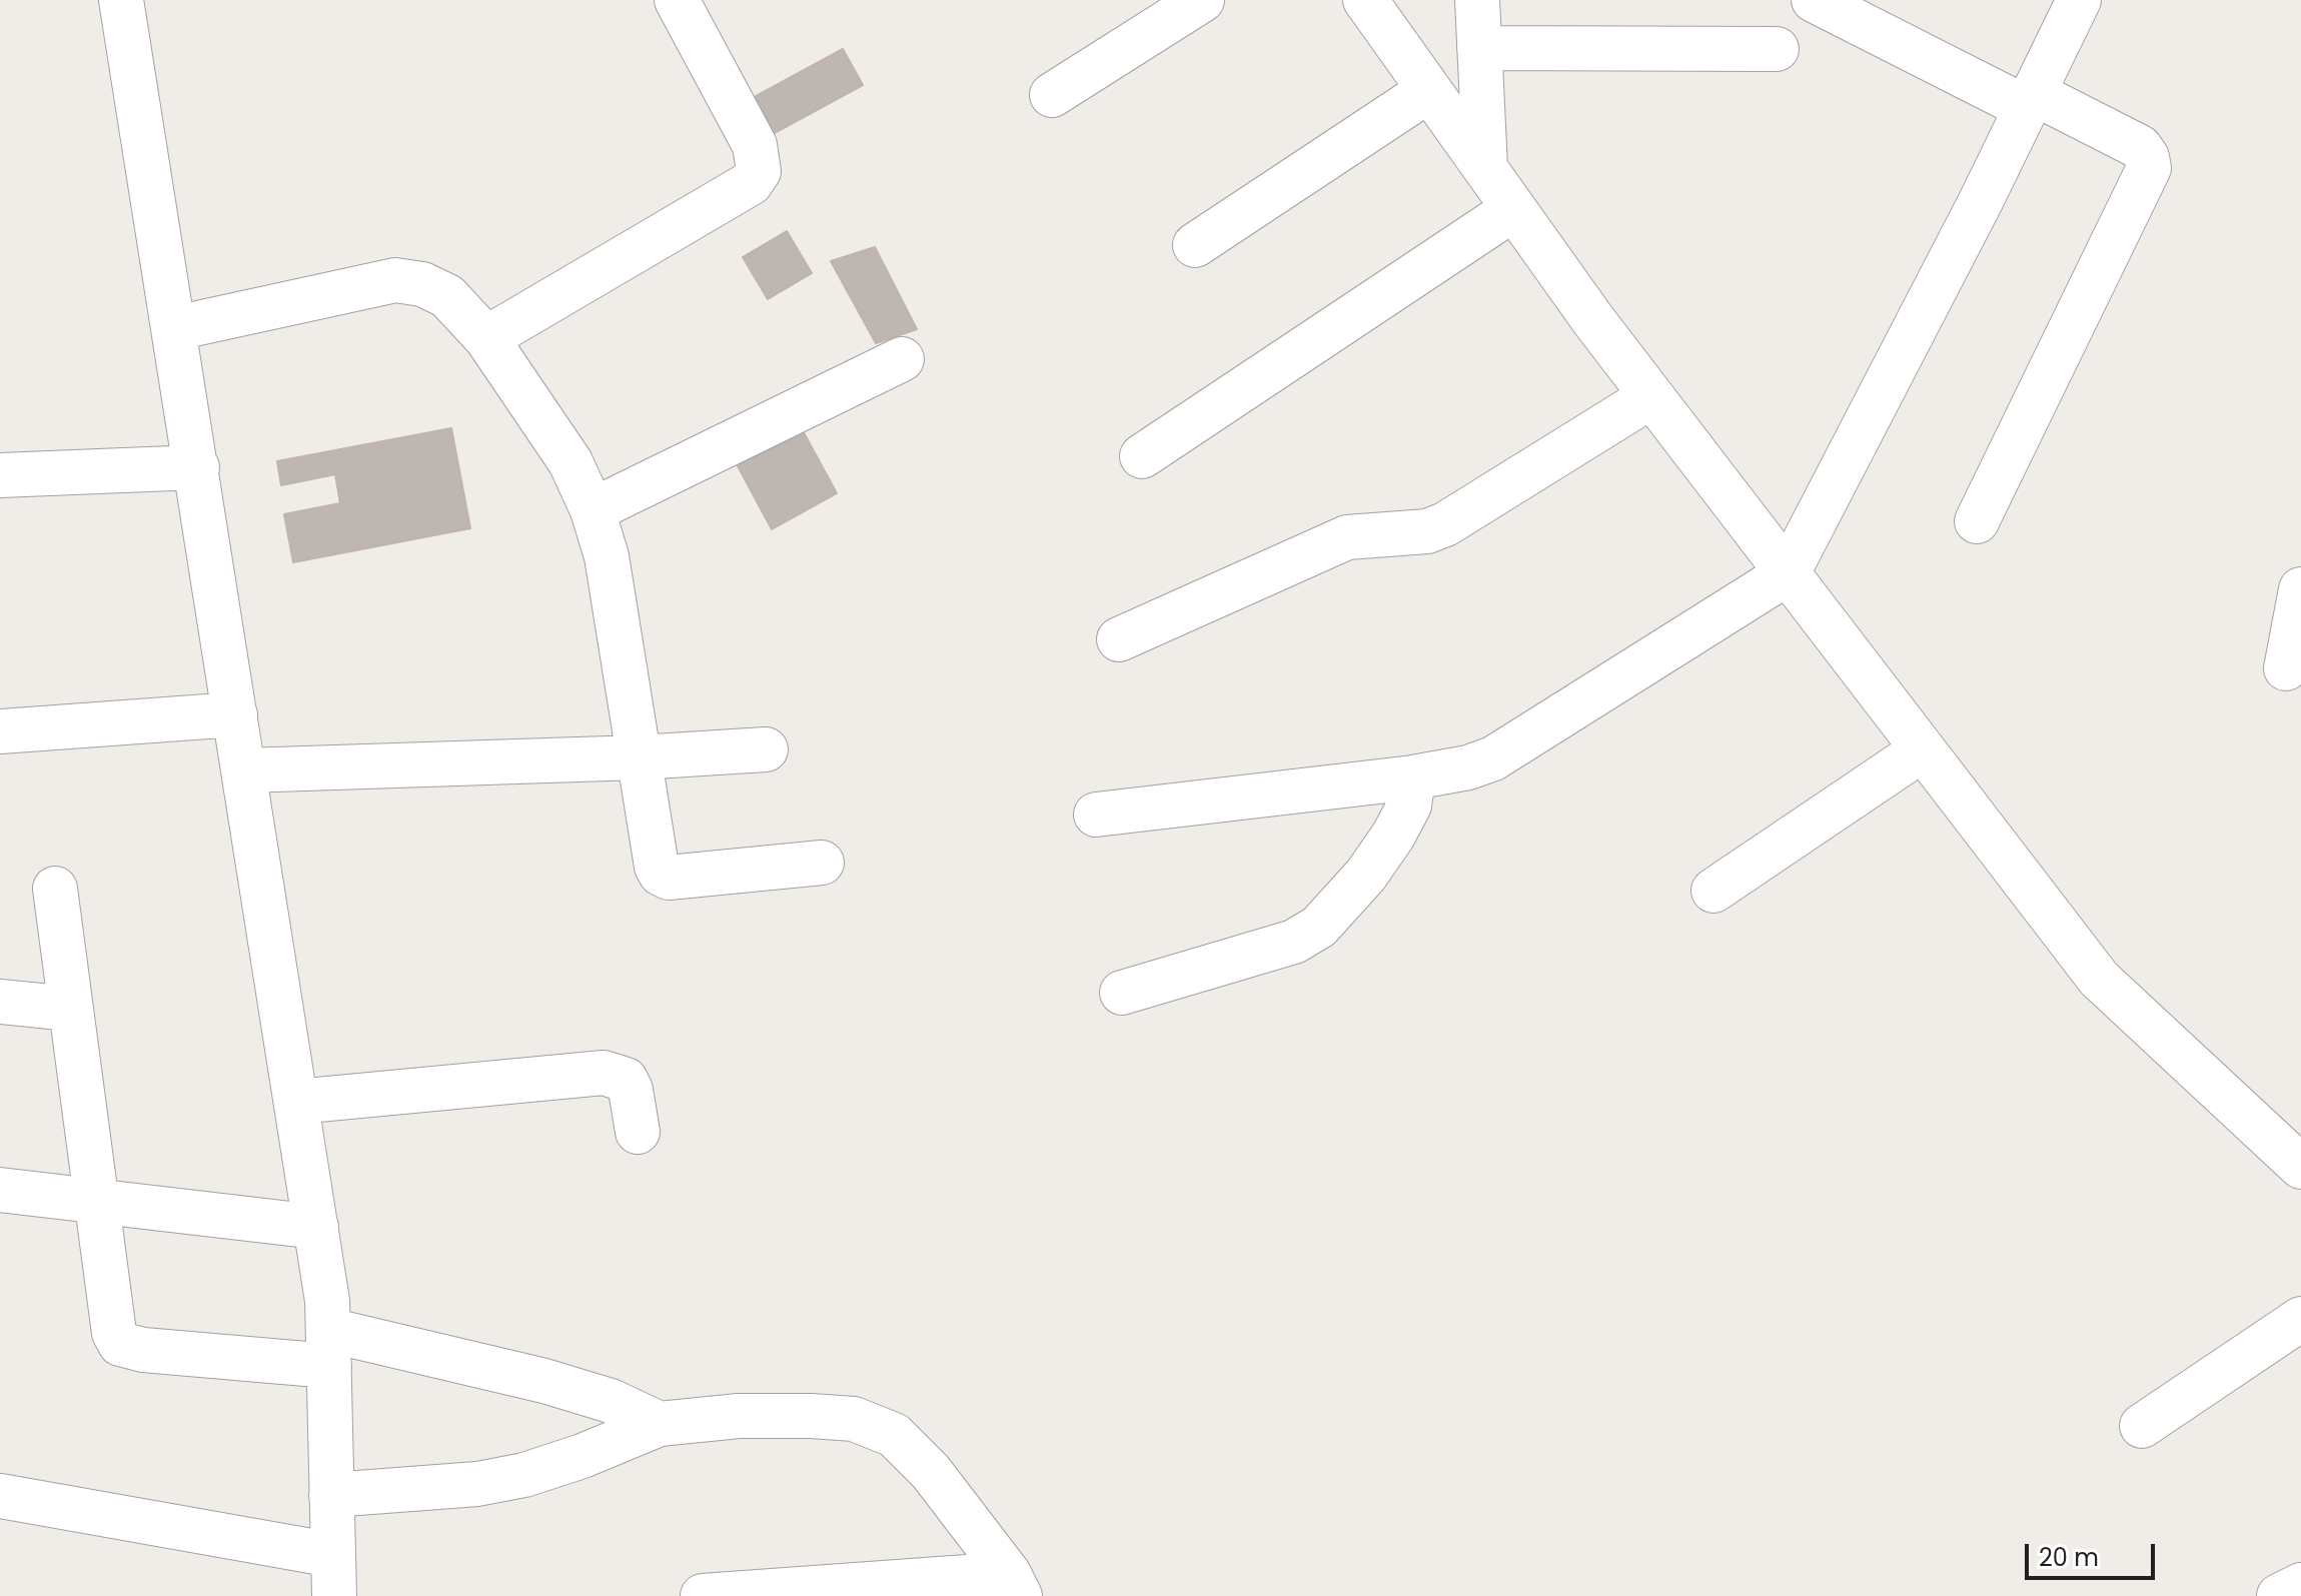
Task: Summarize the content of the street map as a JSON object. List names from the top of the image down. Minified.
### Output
{"scale_bar":"20 m"}
